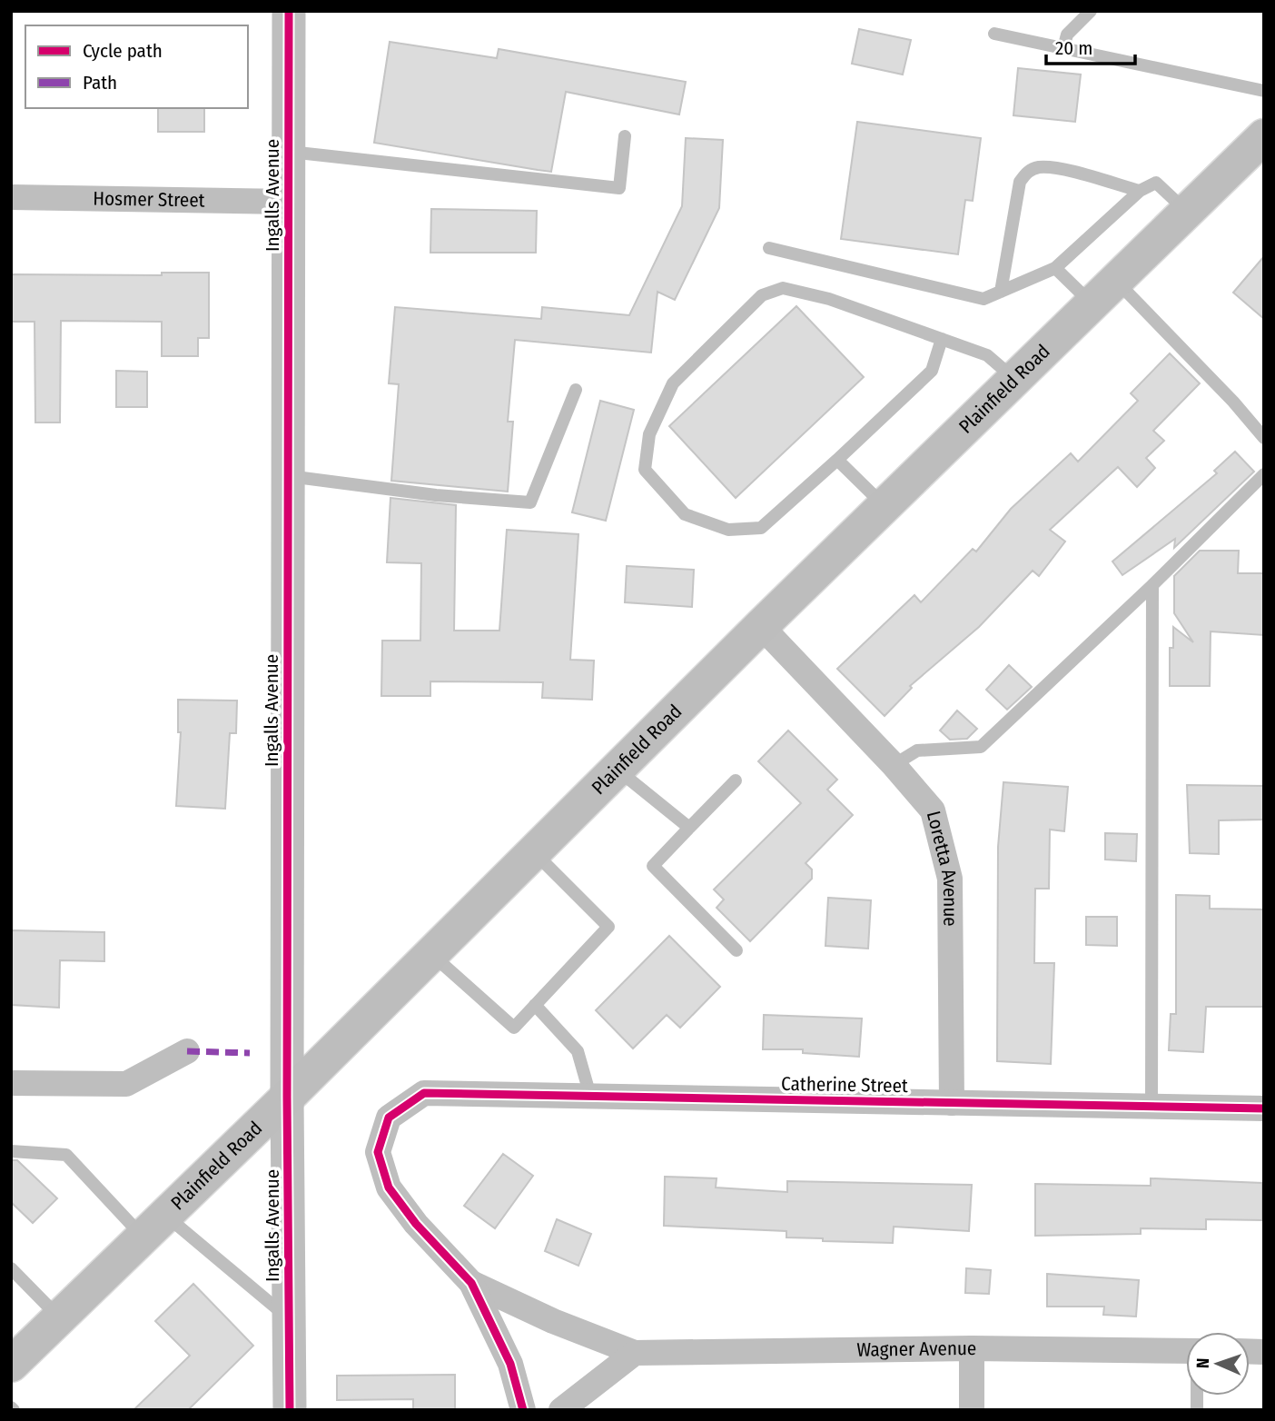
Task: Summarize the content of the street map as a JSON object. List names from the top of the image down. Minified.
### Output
{"streets":{"main road":["Plainfield Road"],"street":["Ingalls Avenue","Hosmer Street","Loretta Avenue","Catherine Street","Wagner Avenue"]},"crossings":[["Ingalls Avenue","Hosmer Street"],["Ingalls Avenue","Plainfield Road"],["Plainfield Road","Loretta Avenue"],["Loretta Avenue","Catherine Street"],["Catherine Street","Wagner Avenue"]],"legend":["Cycle path","Path"],"scale_bar":"20 m","north":"left"}
